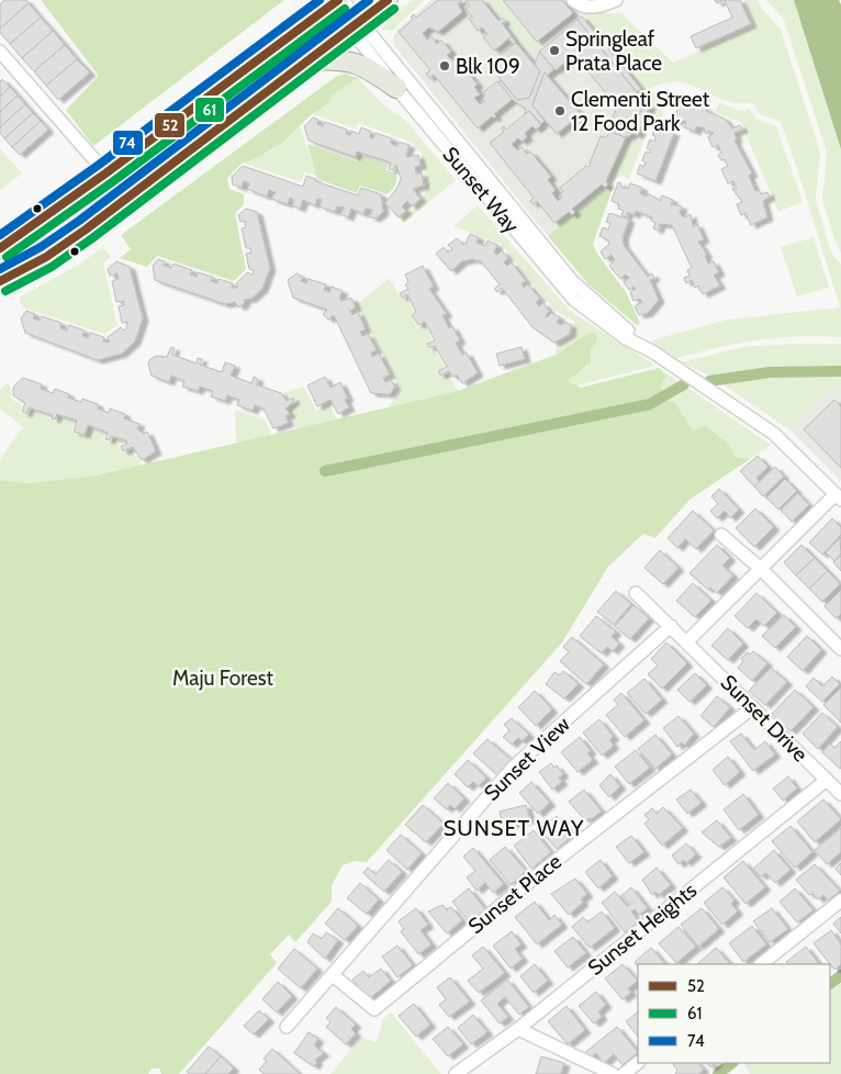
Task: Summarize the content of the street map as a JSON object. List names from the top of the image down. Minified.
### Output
{"streets":{"street":["Sunset Way","Sunset Drive","Sunset View","Sunset Place","Sunset Heights"]},"crossings":[["Sunset Drive","Sunset View"],["Sunset Drive","Sunset Place"],["Sunset Drive","Sunset Heights"],["Sunset View","Sunset Place"]],"districts":["SUNSET WAY"],"parks":["Maju Forest"],"places":["Springleaf Prata Place","Blk 109","Clementi Street 12 Food Park"],"lines":["transit line 52","transit line 74","transit line 61"],"legend":["52","61","74"]}
